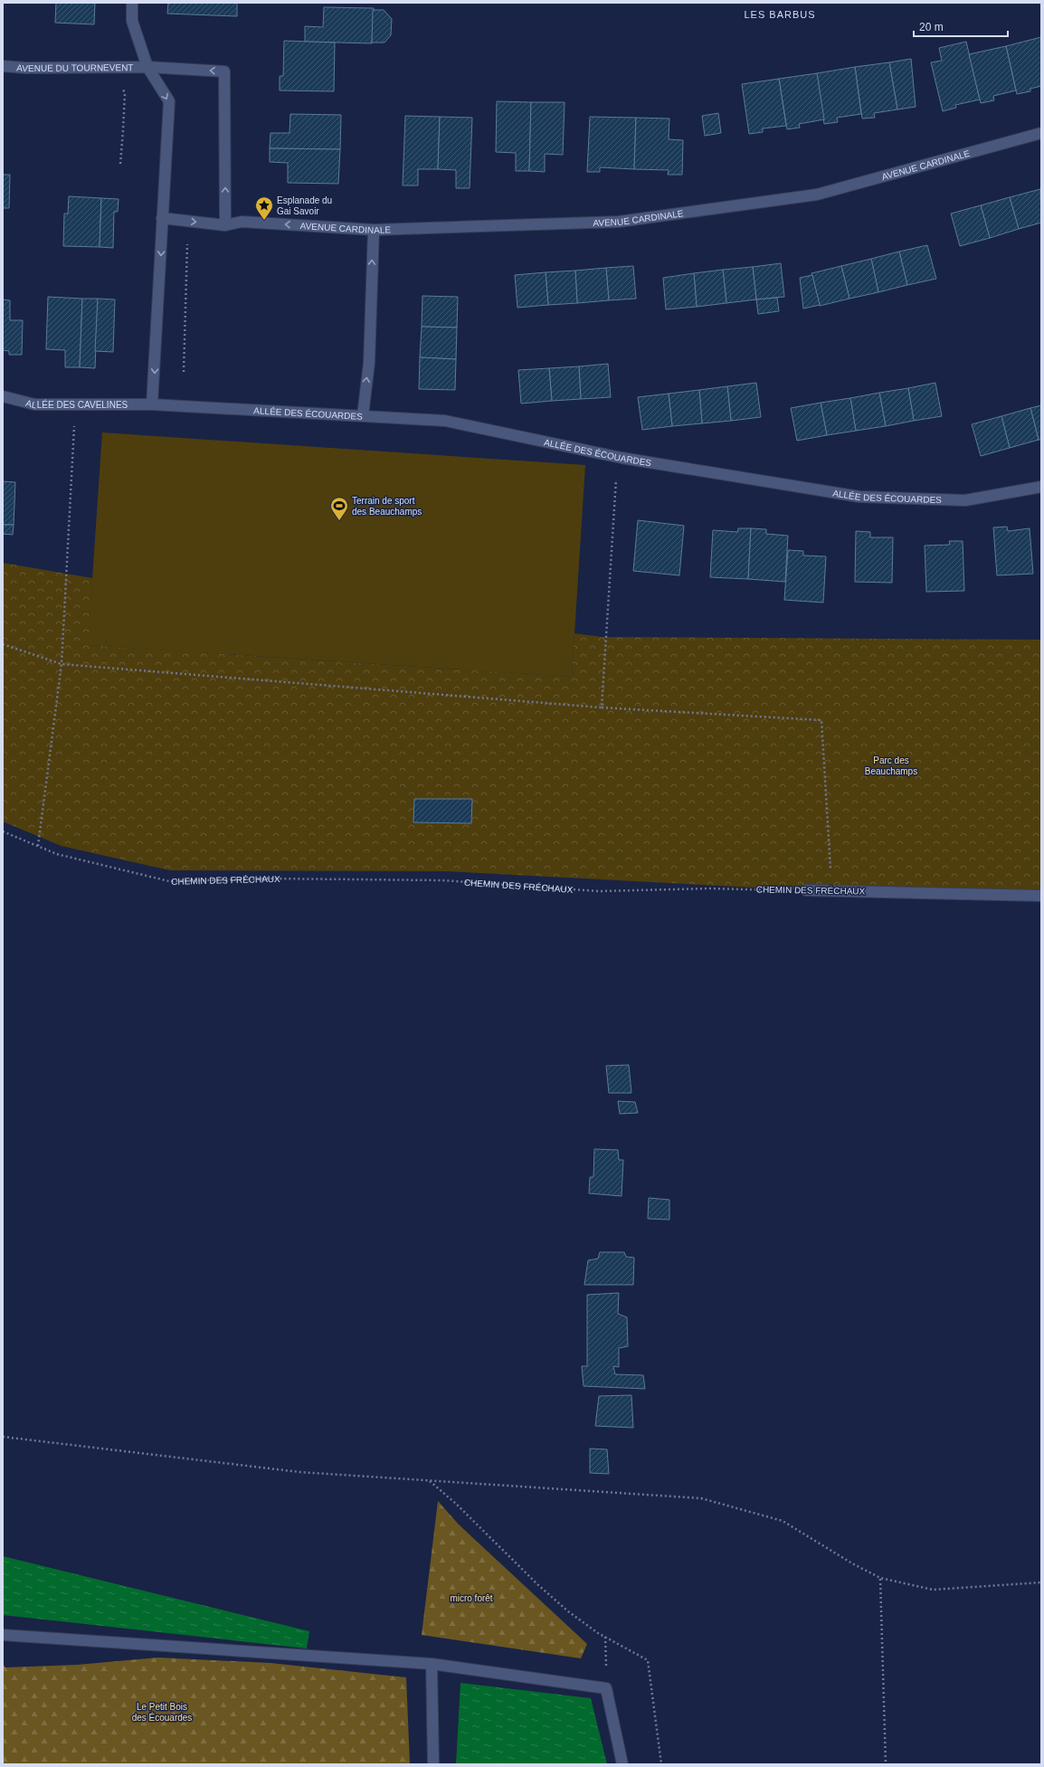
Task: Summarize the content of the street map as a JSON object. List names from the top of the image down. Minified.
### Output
{"streets":{"street":["AVENUE DU TOURNEVENT","AVENUE CARDINALE","ALLÉE DES CAVELINES","ALLÉE DES ÉCOUARDES","CHEMIN DES FRÉCHAUX"]},"crossings":[["AVENUE DU TOURNEVENT","AVENUE CARDINALE"],["ALLÉE DES CAVELINES","ALLÉE DES ÉCOUARDES"]],"districts":["LES BARBUS"],"parks":["Parc des Beauchamps","micro forêt","Le Petit Bois des Écouardes"],"places":{"place":["Esplanade du Gai Savoir"],"sports":["Terrain de sport des Beauchamps"]},"scale_bar":"20 m"}
